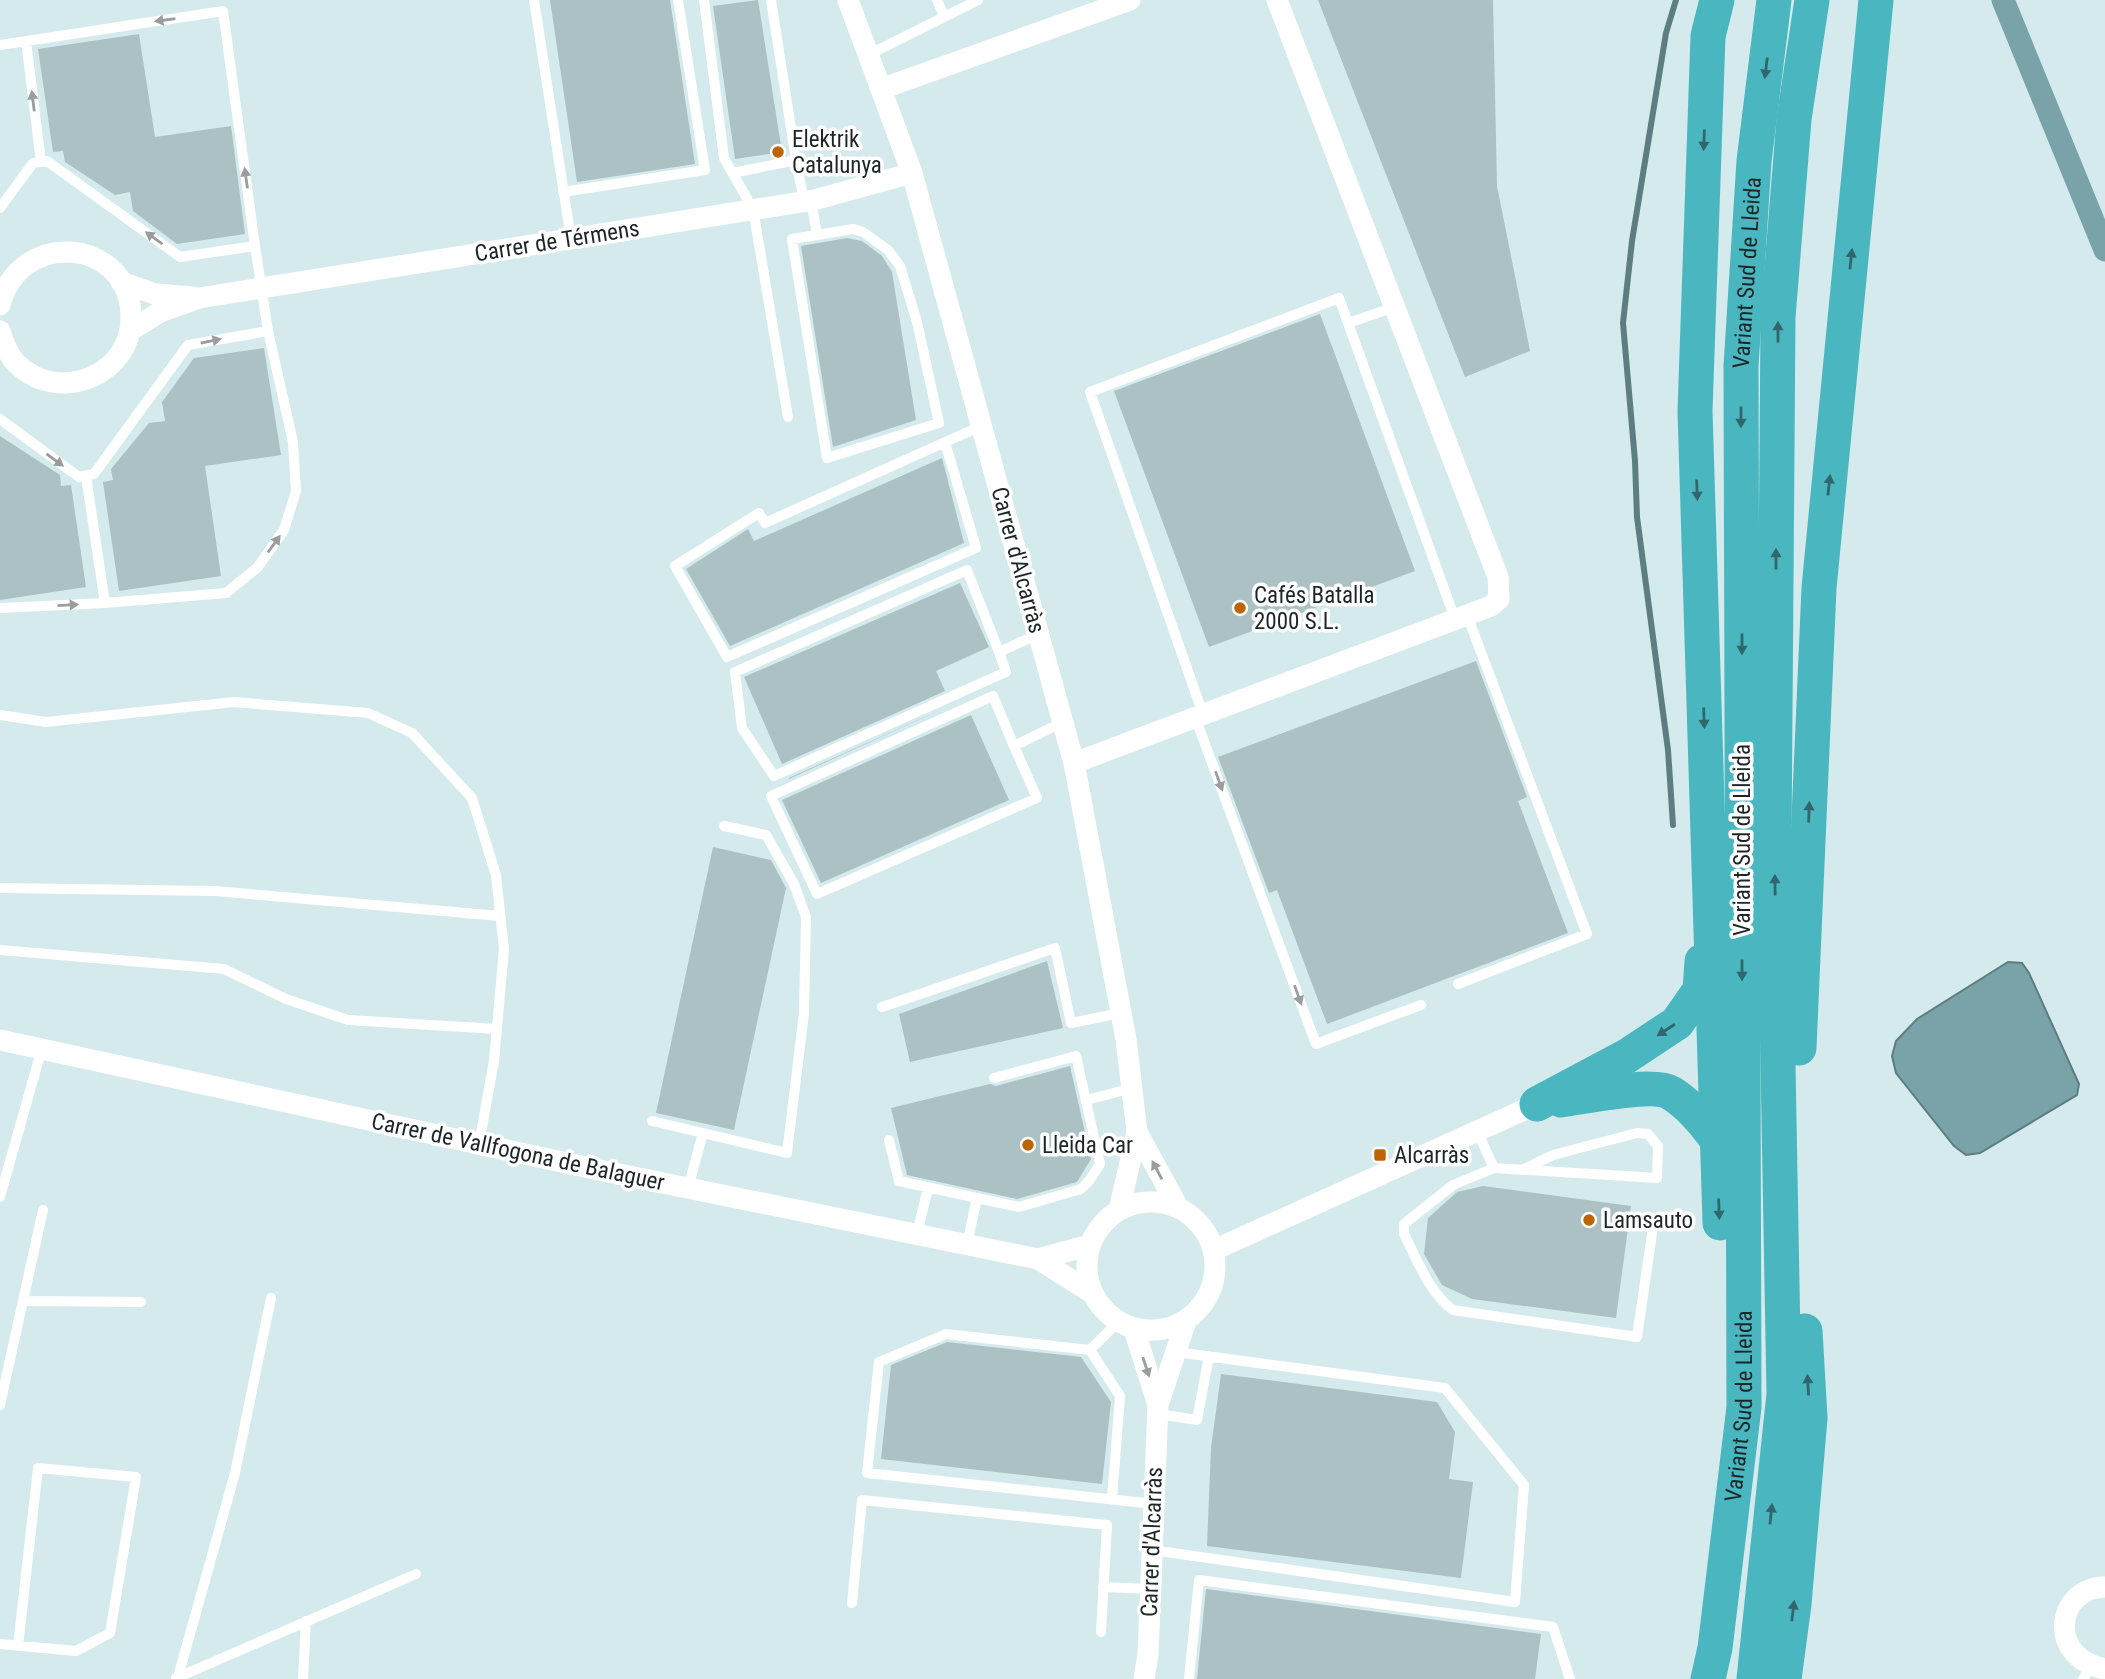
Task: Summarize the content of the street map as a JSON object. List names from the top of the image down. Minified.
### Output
{"streets":{"highway":["Variant Sud de Lleida"],"street":["Carrer de Térmens","Carrer d'Alcarràs","Carrer de Vallfogona de Balaguer"]},"crossings":[["Carrer de Térmens","Carrer d'Alcarràs"]],"places":{"other":["Elektrik Catalunya","Cafés Batalla 2000 S.L.","Lleida Car","Lamsauto"],"transit":["Alcarràs"]}}
